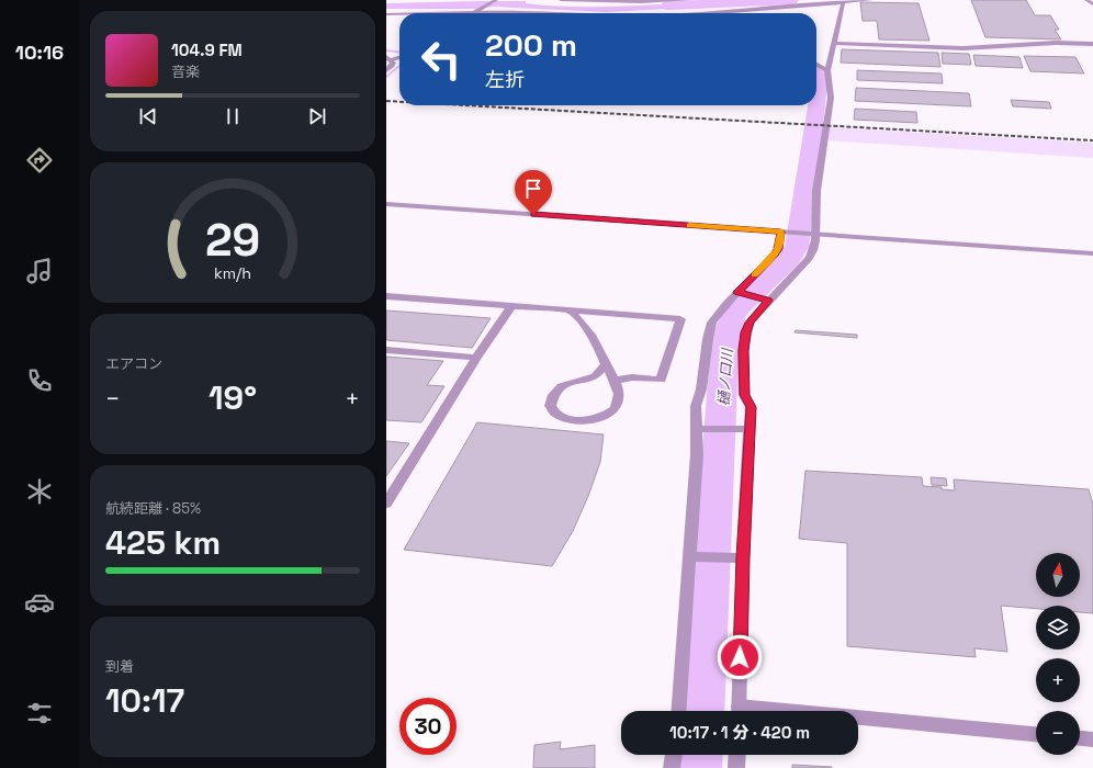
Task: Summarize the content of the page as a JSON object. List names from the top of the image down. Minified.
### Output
{"water":["樋ノ口川"],"north":"top","page":{"tabs":"10:16","turn":["200 m","左折"],"song":["104.9 FM","音楽"],"tile":["エアコン",["航続距離 · 85%","425 km"],["到着","10:17"]],"heat":["−","19°","+"],"map_buttons":["+","−"],"limit":"30","trip":"10:17 · 1 分 · 420 m","gauge":["29","km/h"]}}
